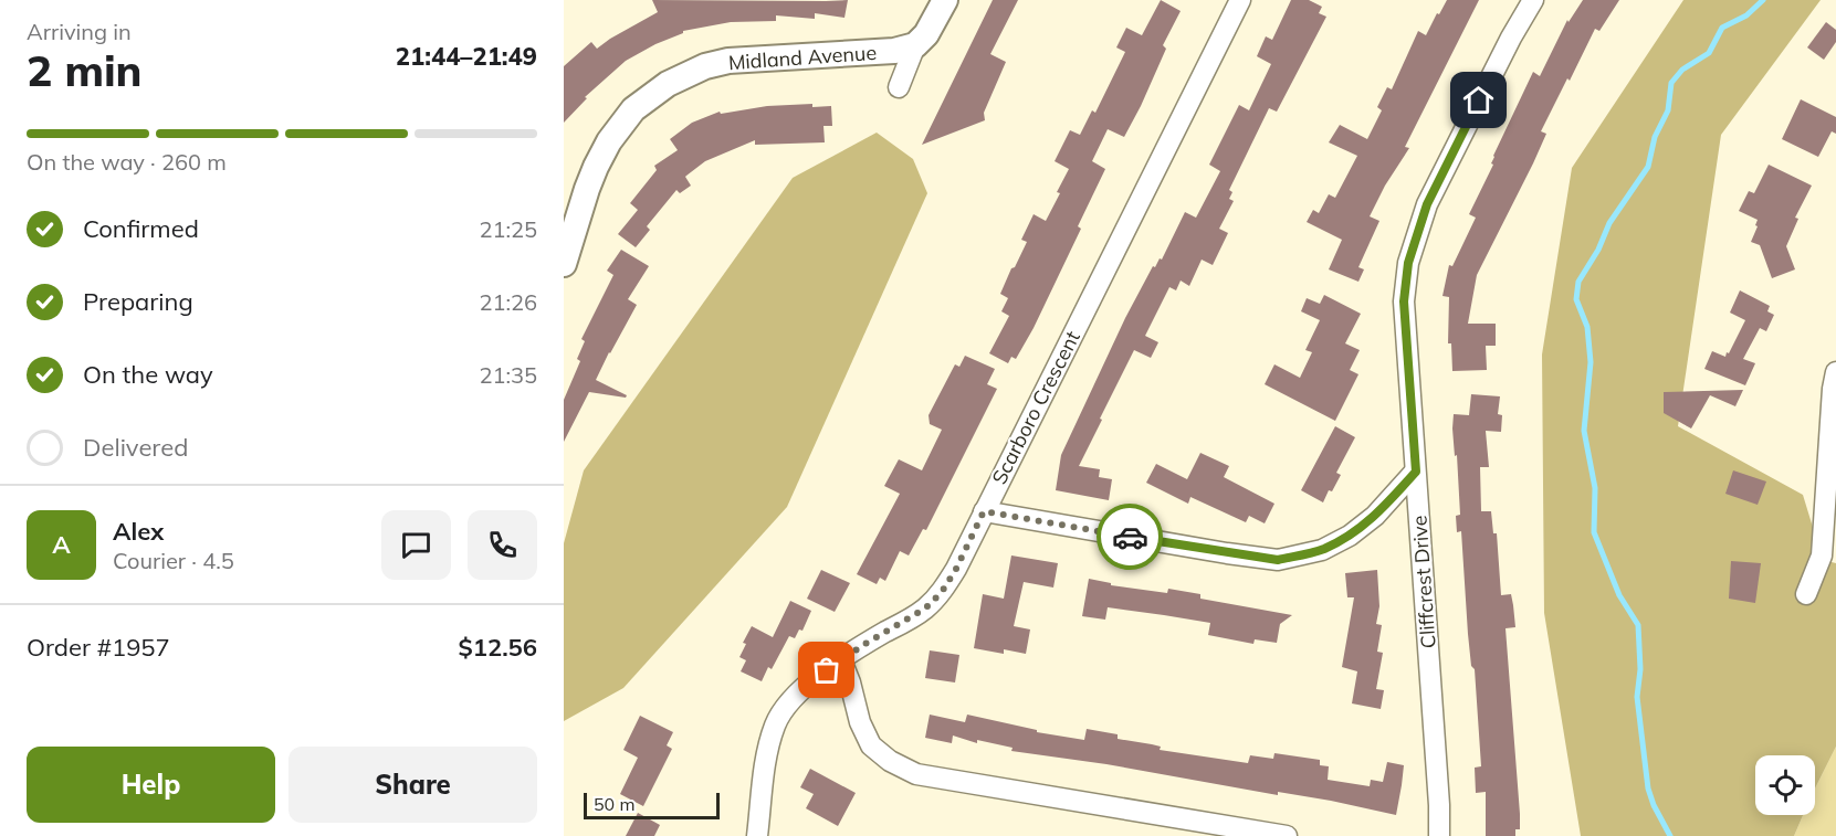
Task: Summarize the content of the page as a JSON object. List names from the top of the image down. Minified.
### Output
{"streets":{"street":["Midland Avenue","Scarboro Crescent","Cliffcrest Drive"]},"scale_bar":"50 m","page":{"heading":["2 min","Arriving in","21:44–21:49"],"panel":["Alex","Courier · 4.5","Order #1957","$12.56"],"bar":"On the way · 260 m","list":[["Confirmed","21:25"],["Preparing","21:26"],["On the way","21:35"],"Delivered"],"round":"A","buttons":["Help","Share"],"scale":"50 m"}}
